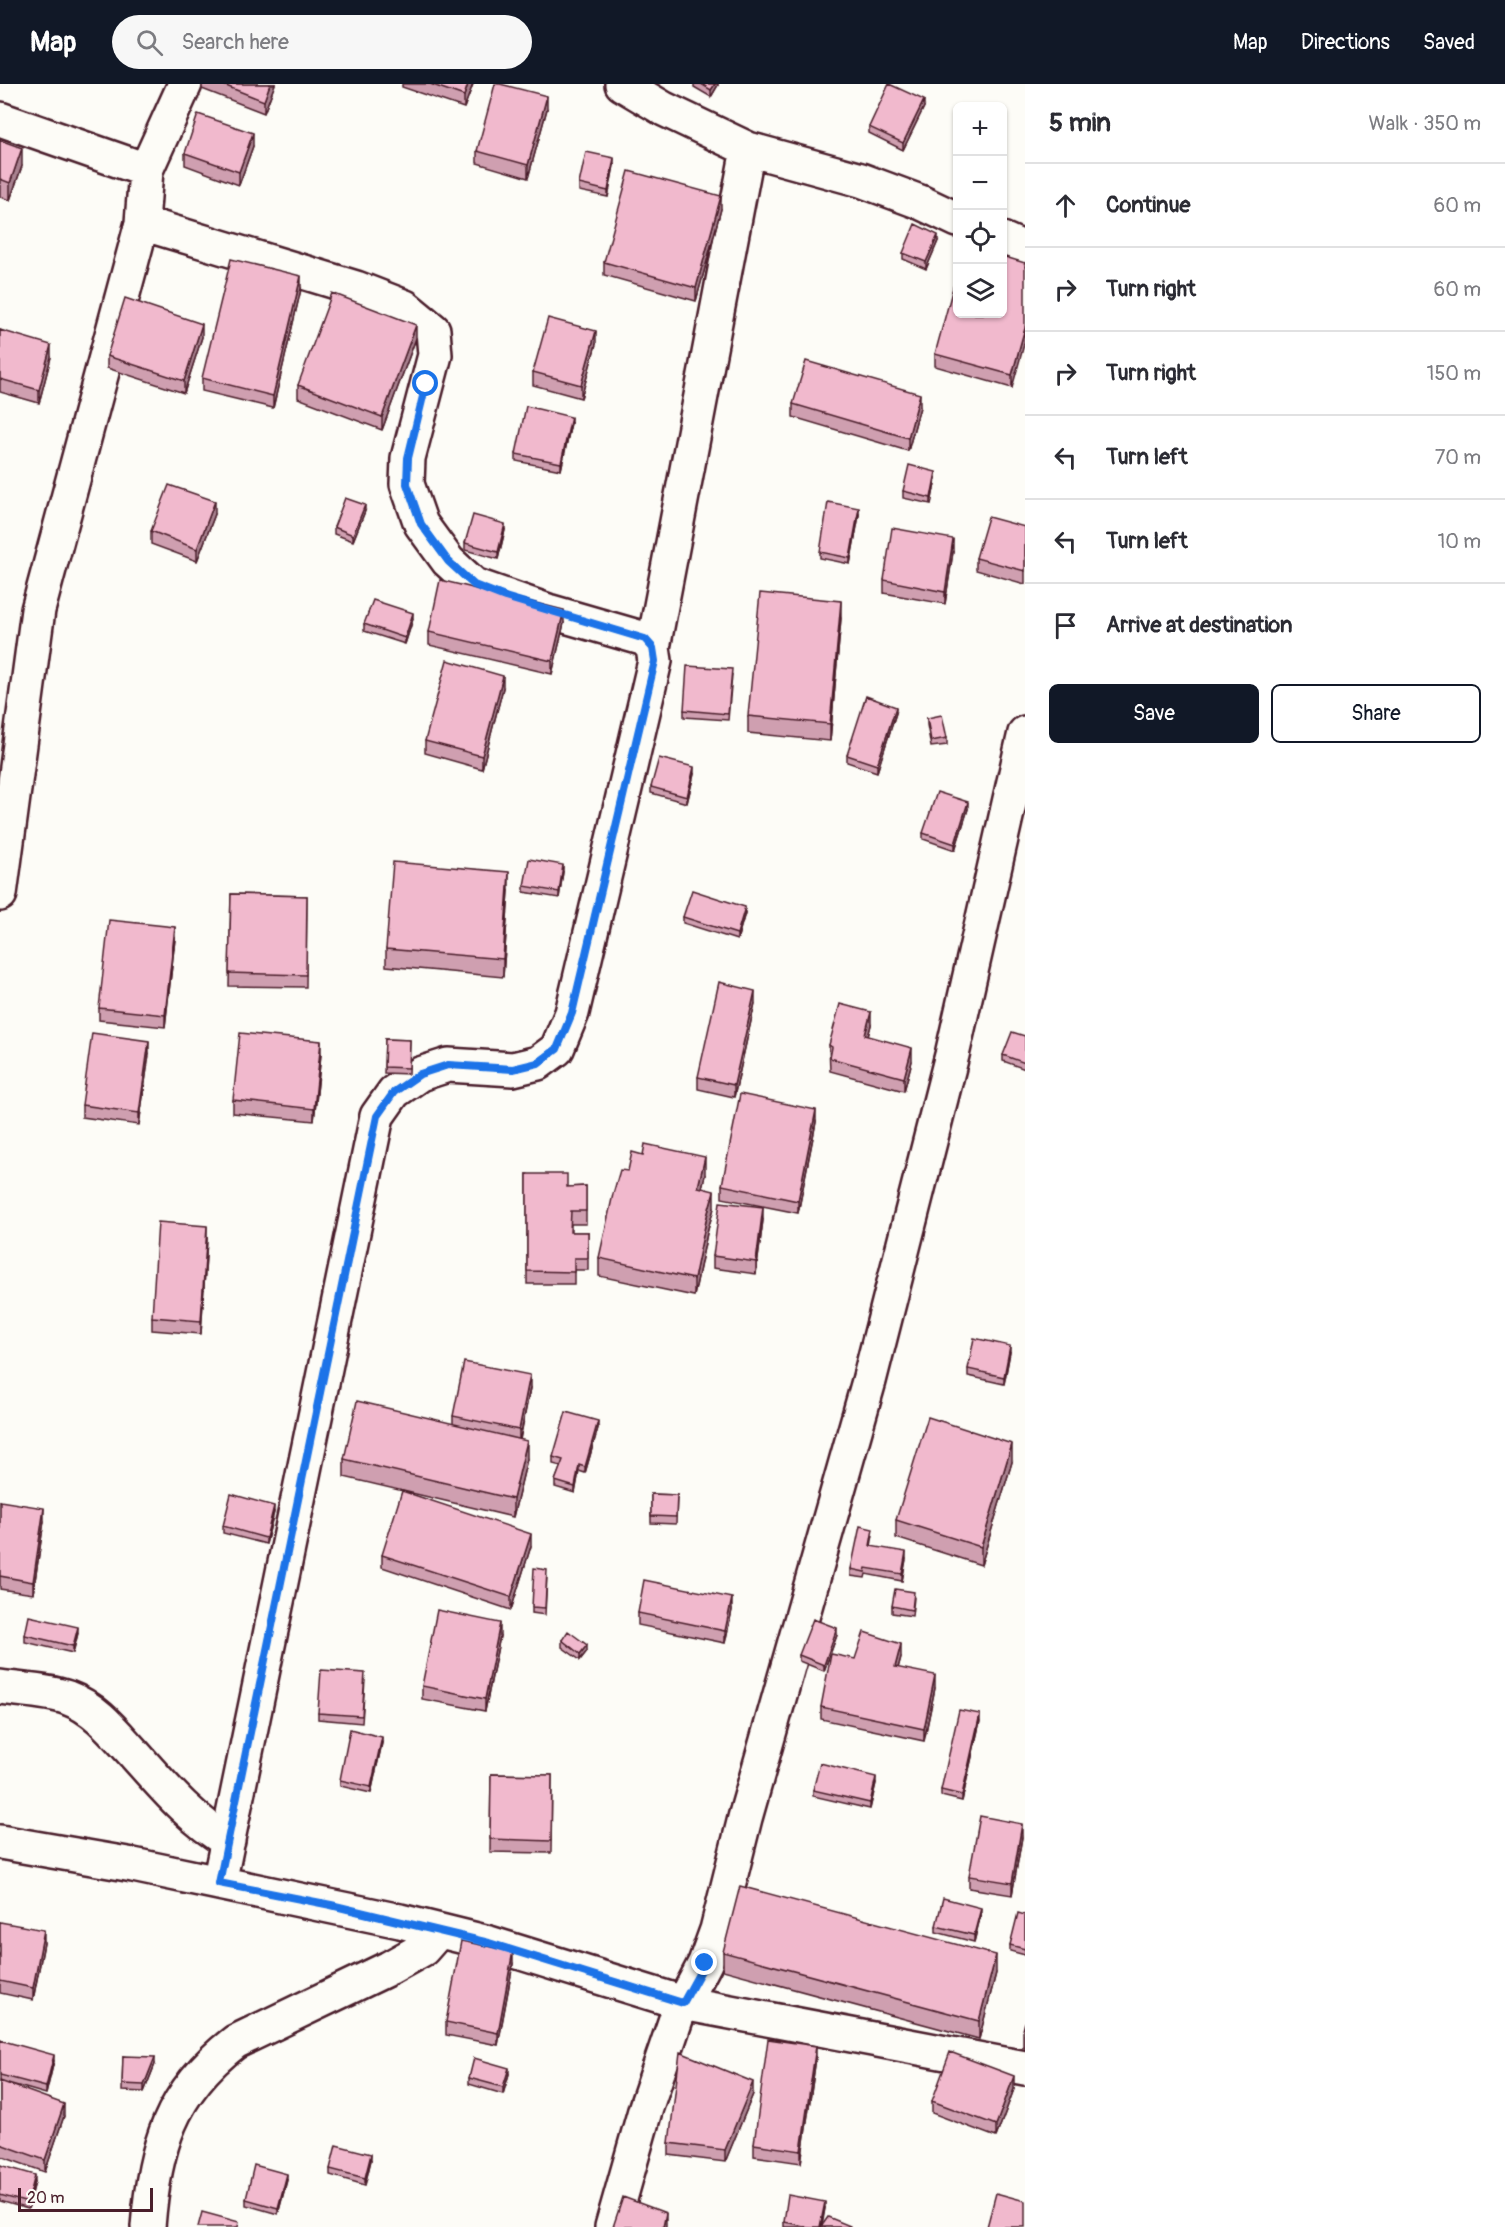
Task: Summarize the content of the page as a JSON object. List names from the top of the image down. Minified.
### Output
{"scale_bar":"20 m","page":{"header":"Map","search":"Search here","nav":["Map","Directions","Saved"],"heading":["5 min","Walk · 350 m"],"map_buttons":["+","−"],"list":[["Continue","60 m"],["Turn right","60 m"],["Turn right","150 m"],["Turn left","70 m"],["Turn left","10 m"],"Arrive at destination"],"buttons":["Save","Share"],"scale":"20 m"}}
